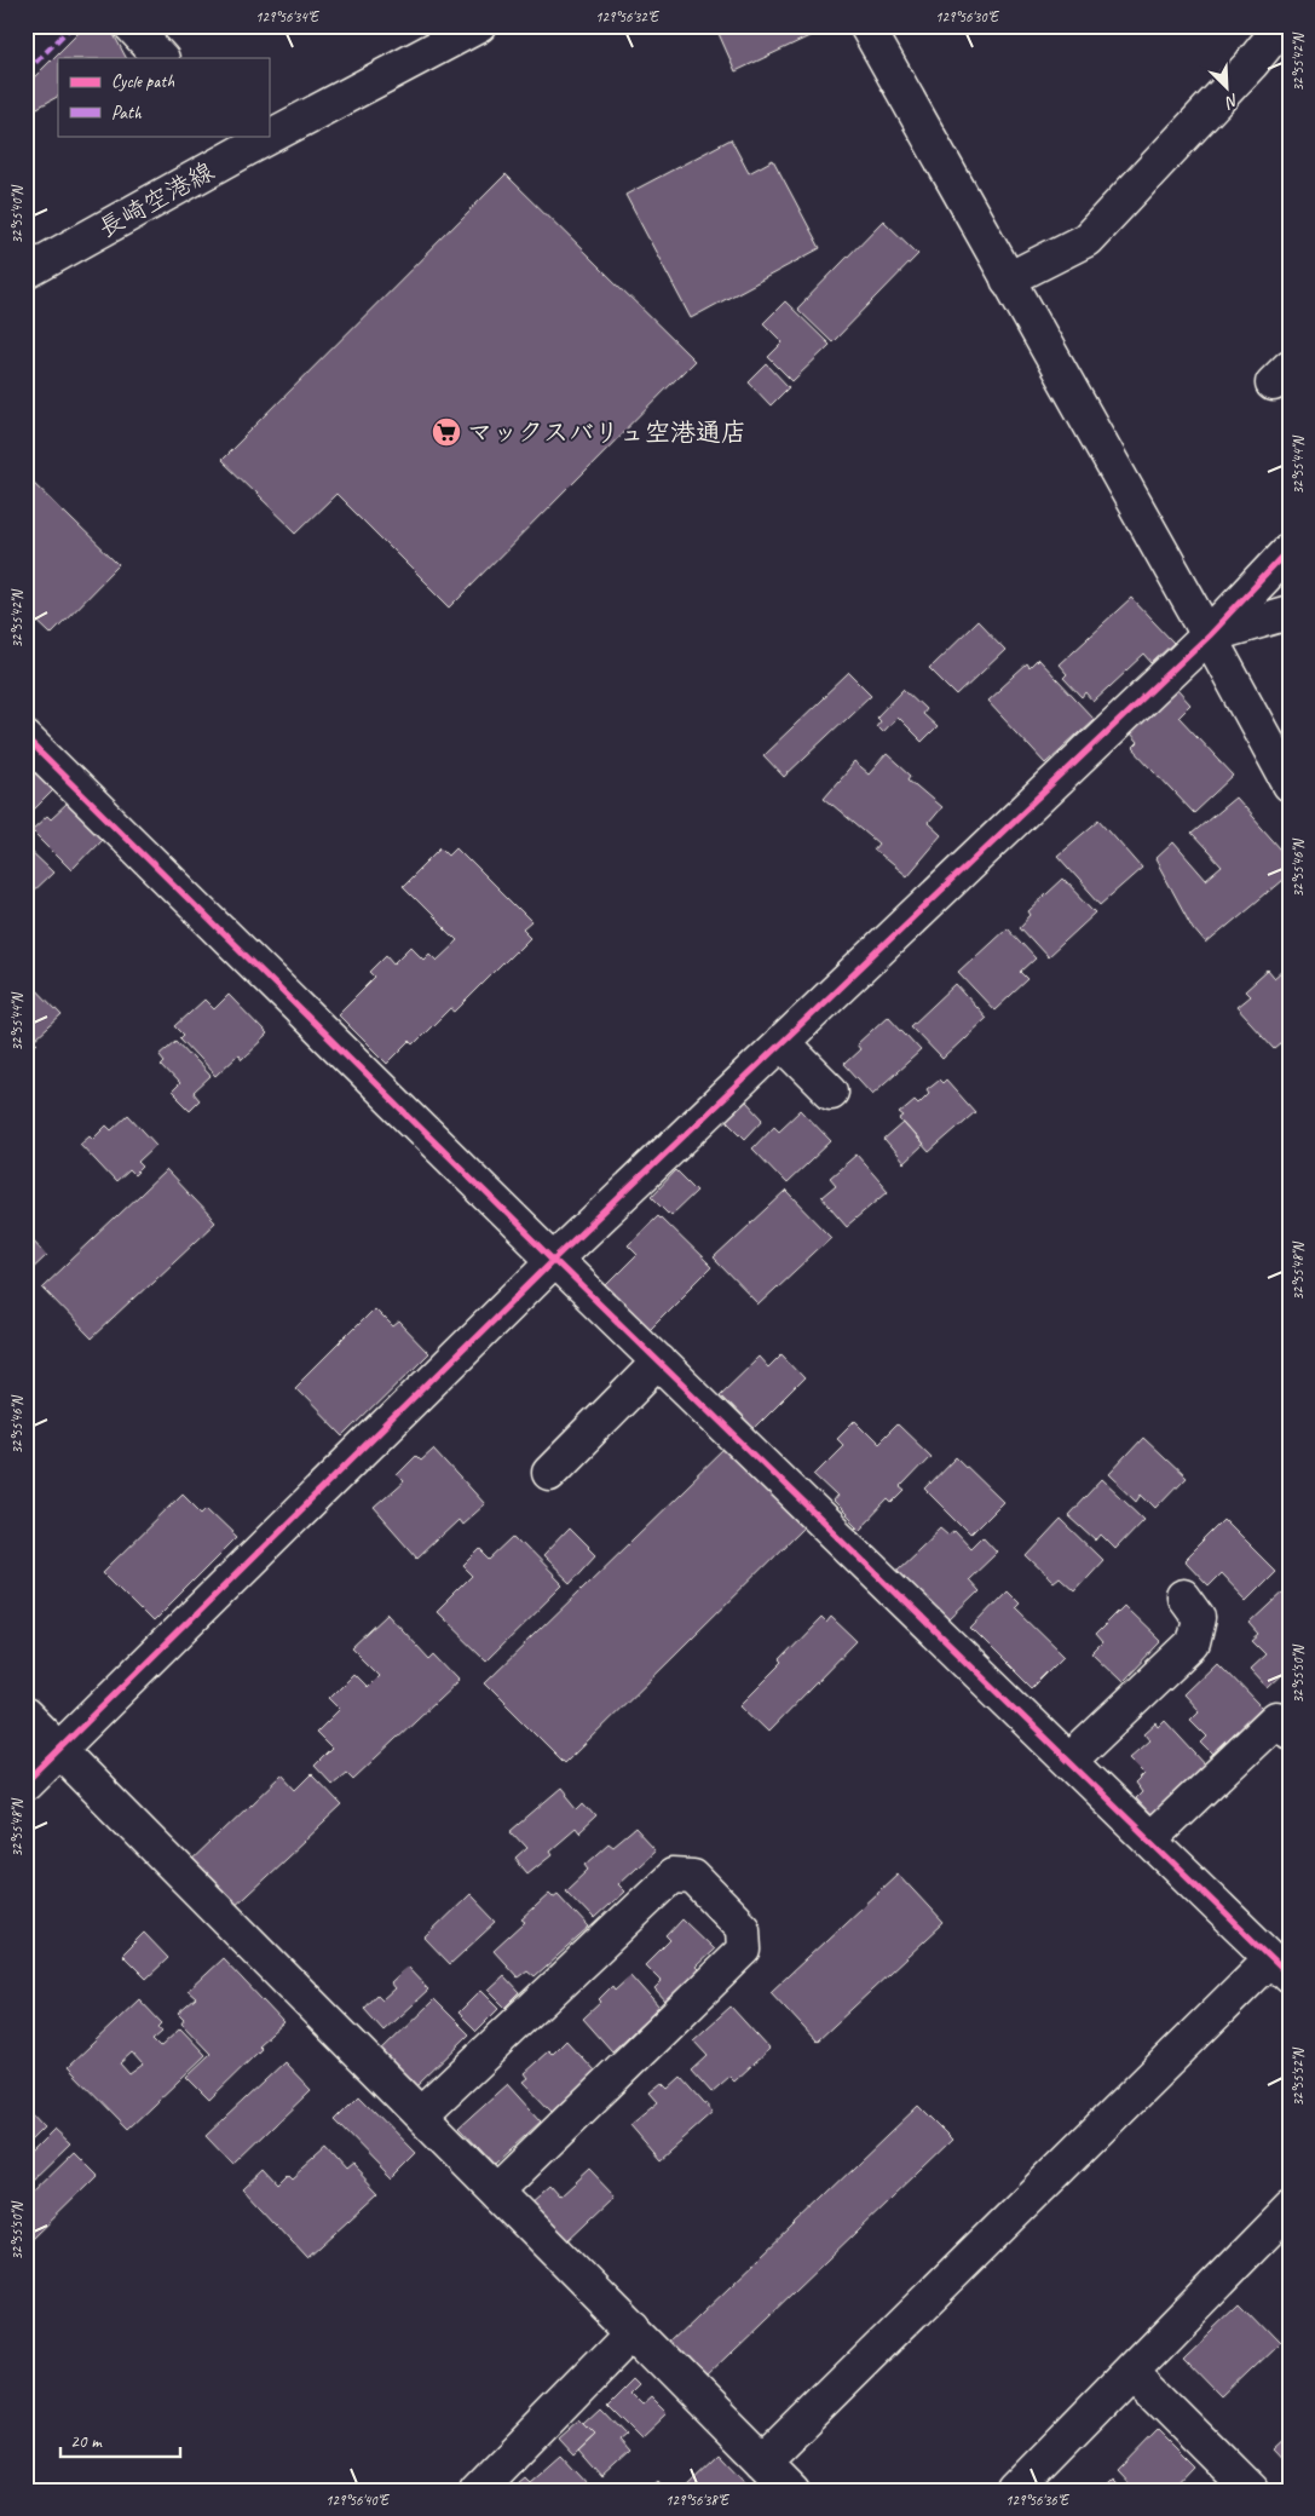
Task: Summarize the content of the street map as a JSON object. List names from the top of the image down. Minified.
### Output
{"streets":{"street":["長崎空港線"]},"places":{"supermarket":["マックスバリュ空港通店"]},"legend":["Cycle path","Path"],"scale_bar":"20 m","north":"bottom right","coordinates":["129°56'34\"E","129°56'32\"E","129°56'30\"E","32°55'42\"N","32°55'40\"N","32°55'44\"N","32°55'46\"N","32°55'48\"N","32°55'50\"N","32°55'52\"N","129°56'40\"E","129°56'38\"E","129°56'36\"E"]}
